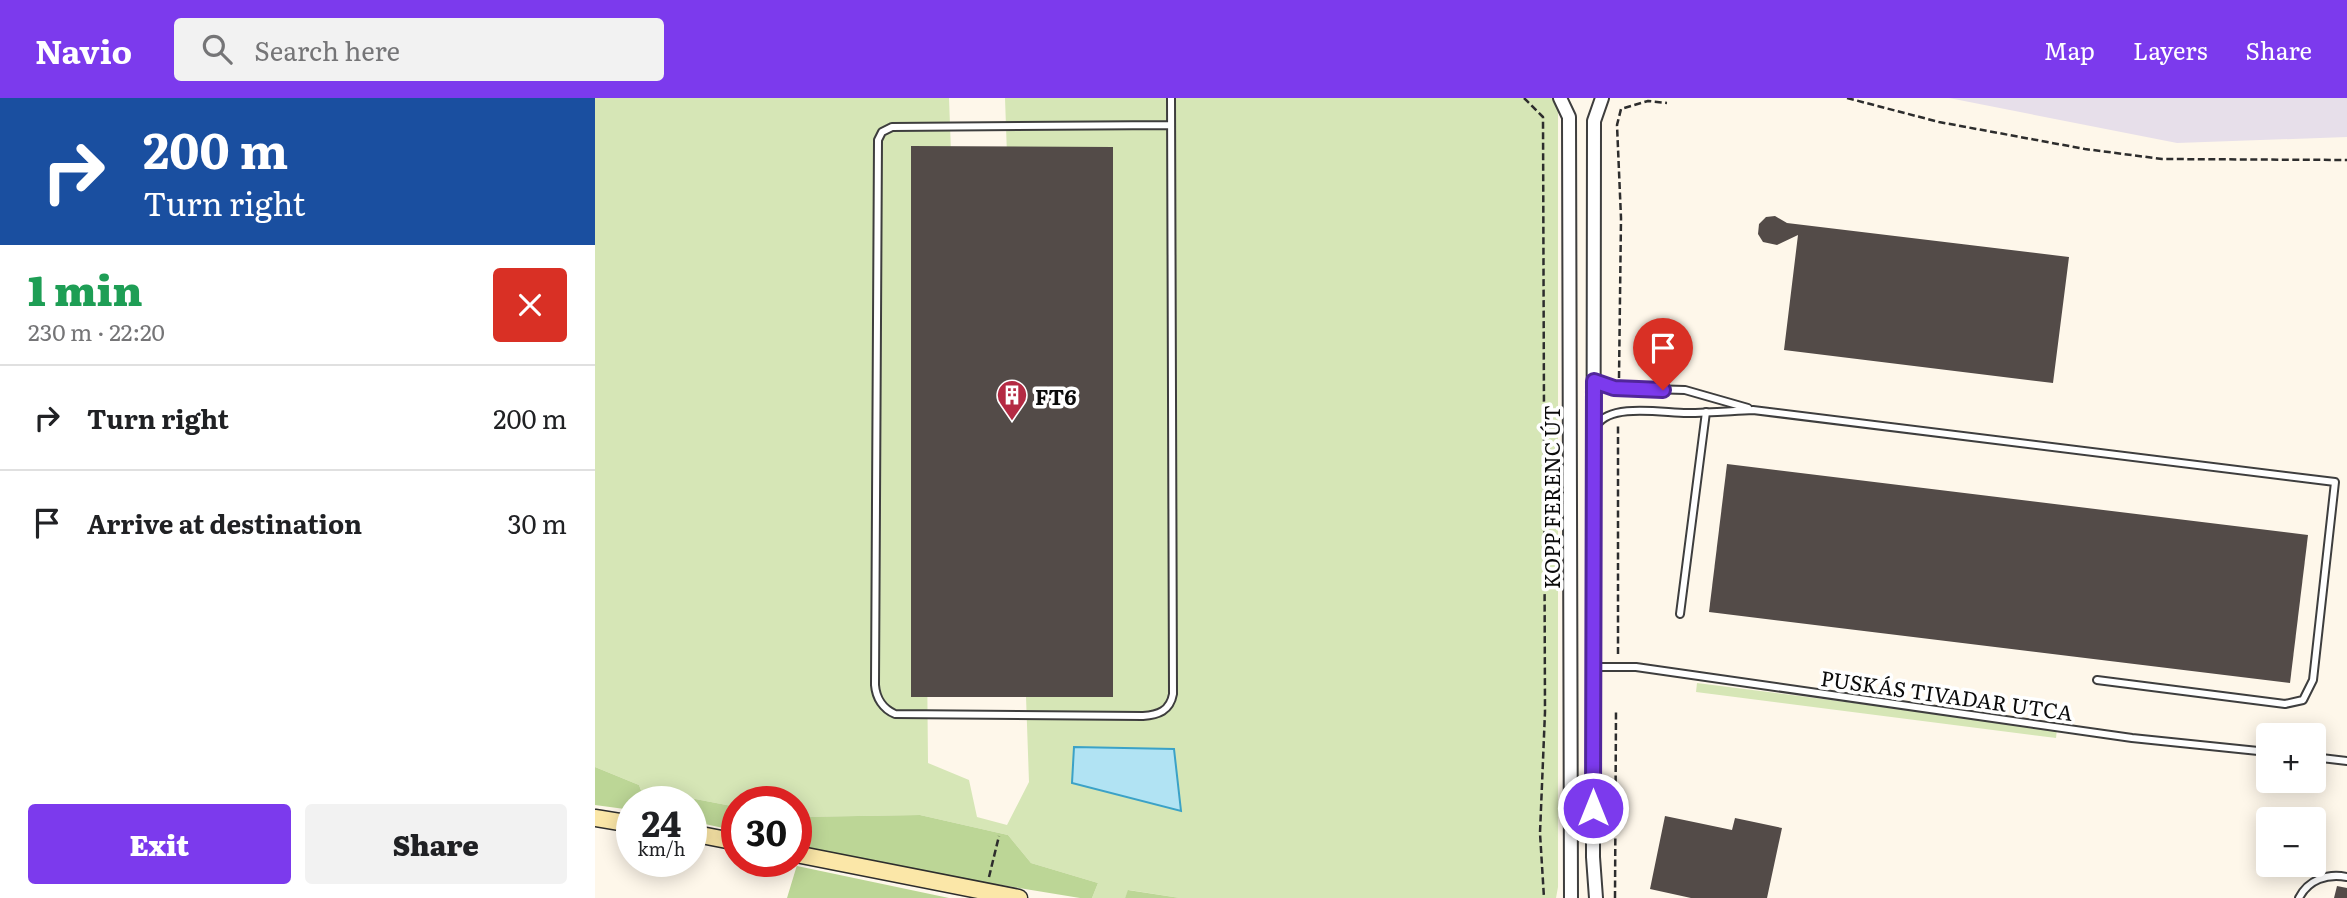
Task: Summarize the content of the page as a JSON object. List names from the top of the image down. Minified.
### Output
{"streets":{"street":["KOPP FERENC ÚT"],"lane":["PUSKÁS TIVADAR UTCA"]},"crossings":[["KOPP FERENC ÚT","PUSKÁS TIVADAR UTCA"]],"places":{"building":["FT6"]},"page":{"header":"Navio","search":"Search here","nav":["Map","Layers","Share"],"turn":["200 m","Turn right"],"heading":["1 min","230 m · 22:20"],"list":[{"name":"Turn right","value":"200 m"},{"name":"Arrive at destination","value":"30 m"}],"map_buttons":["+","−"],"speed":"24 km/h","limit":"30","buttons":["Exit","Share"]}}
